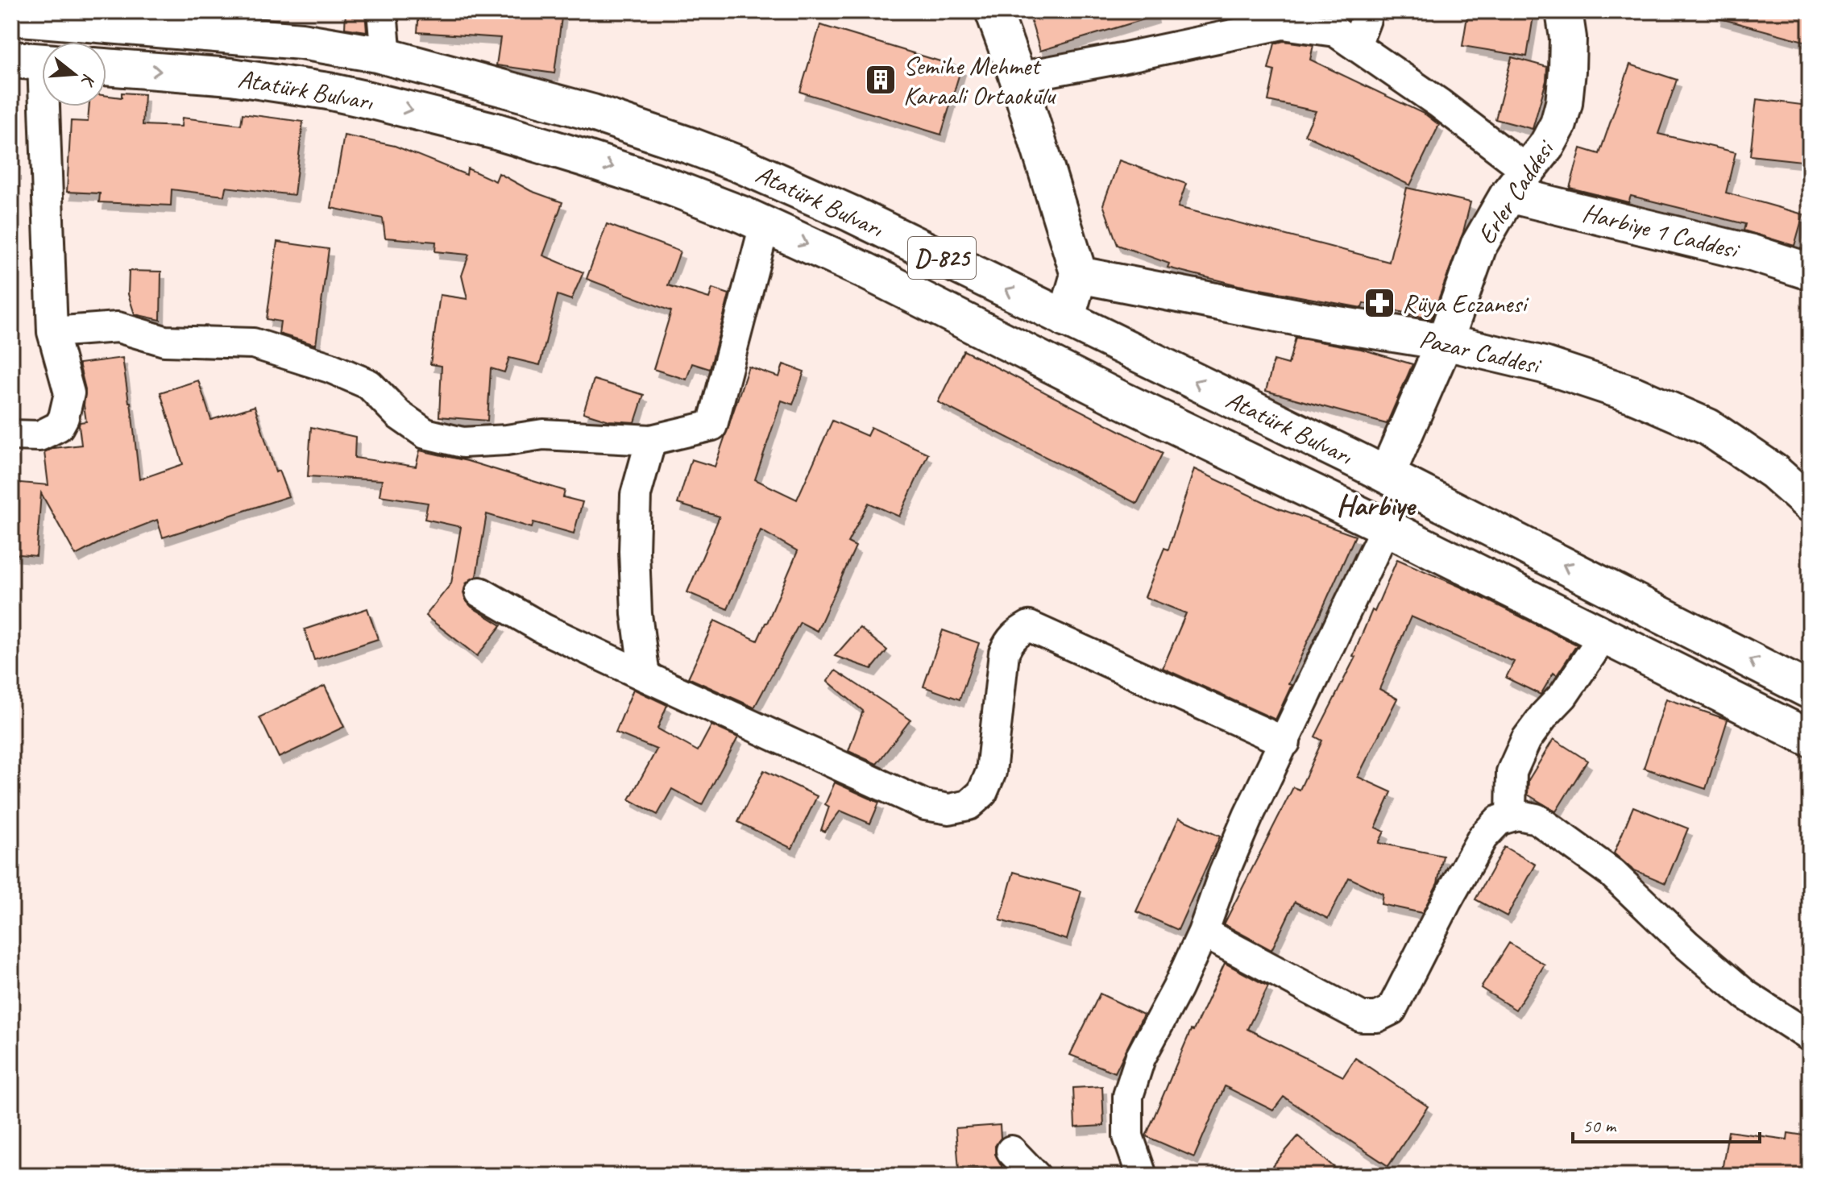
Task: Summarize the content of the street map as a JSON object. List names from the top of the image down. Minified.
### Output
{"streets":{"main road":["Atatürk Bulvarı","Erler Caddesi","Harbiye 1 Caddesi","D-825","Pazar Caddesi"]},"crossings":[["Atatürk Bulvarı","Erler Caddesi"],["Erler Caddesi","Harbiye 1 Caddesi"],["Erler Caddesi","Pazar Caddesi"]],"districts":["Harbiye"],"places":{"building":["Semihe Mehmet Karaali Ortaokulu"],"pharmacy":["Rüya Eczanesi"]},"scale_bar":"50 m","north":"right"}
